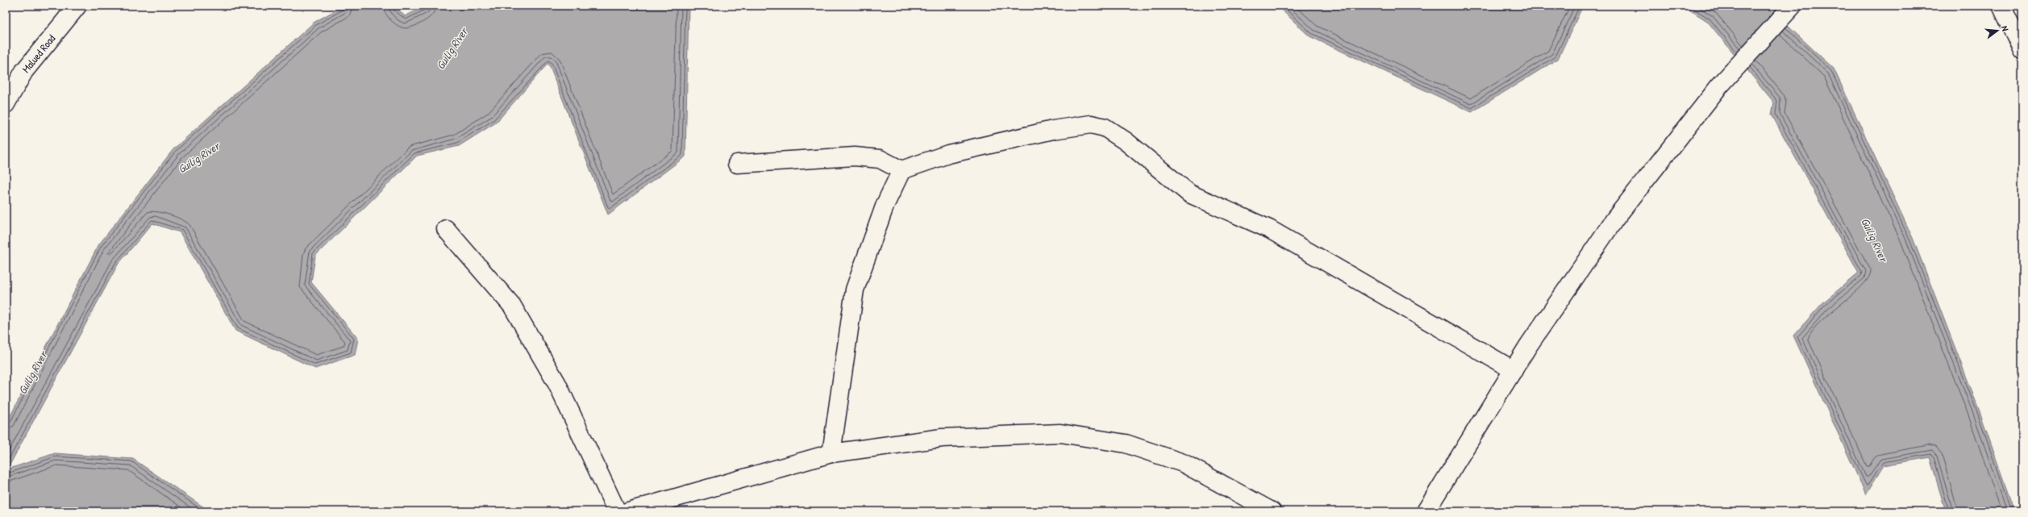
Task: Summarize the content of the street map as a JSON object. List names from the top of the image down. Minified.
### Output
{"streets":{"street":["Malued Road"]},"water":["Guilig River"],"north":"right"}
